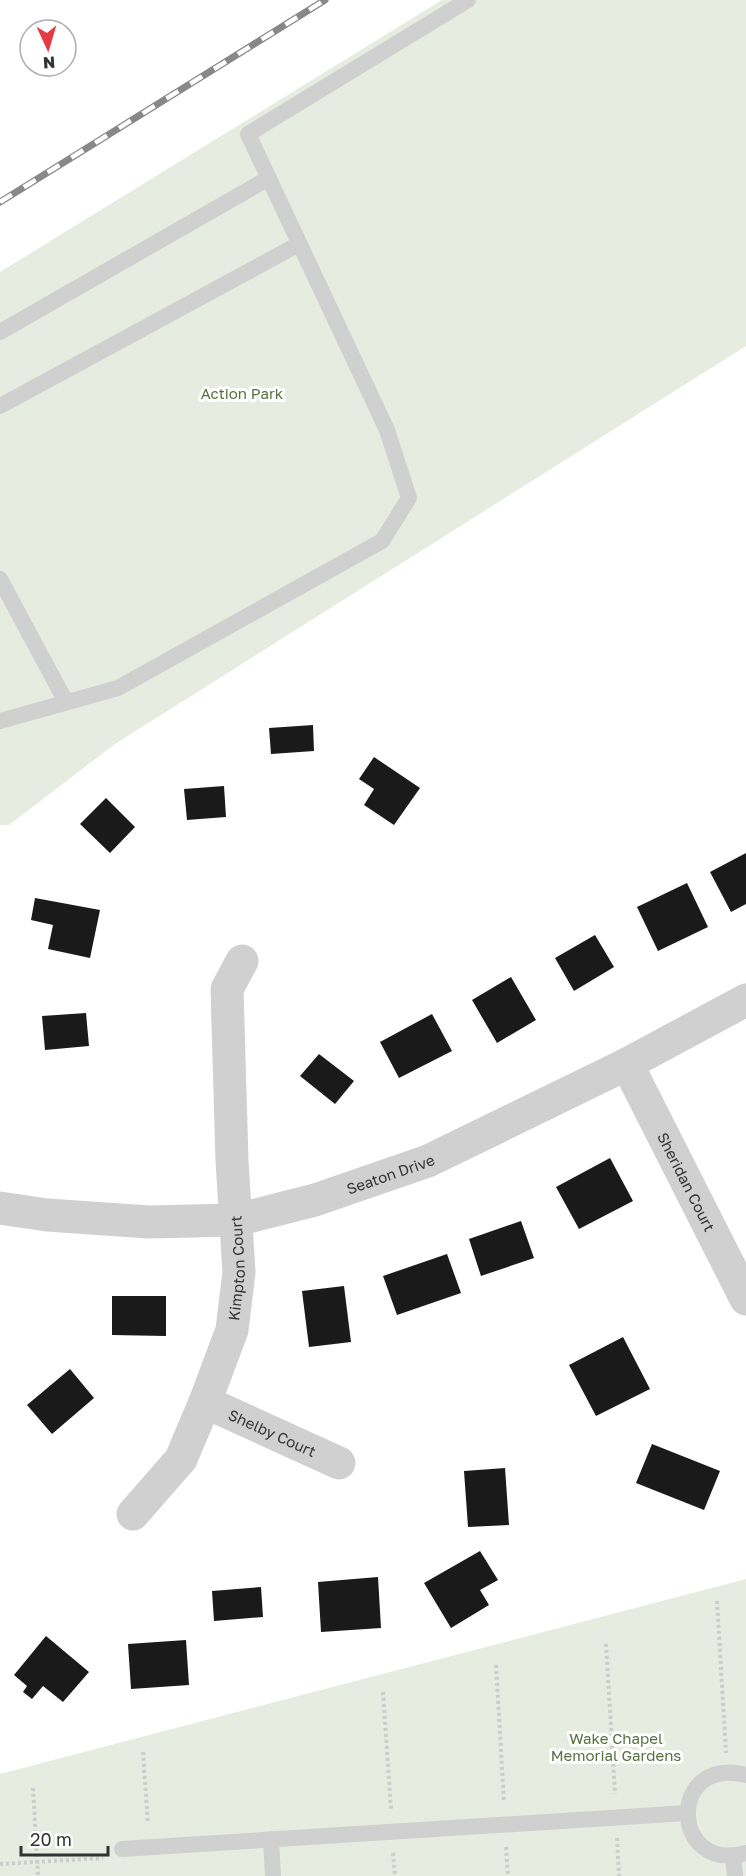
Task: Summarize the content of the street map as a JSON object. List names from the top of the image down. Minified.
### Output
{"streets":{"street":["Seaton Drive","Sheridan Court","Kimpton Court","Shelby Court"]},"crossings":[["Seaton Drive","Sheridan Court"],["Seaton Drive","Kimpton Court"],["Kimpton Court","Shelby Court"]],"parks":["Action Park","Wake Chapel Memorial Gardens"],"scale_bar":"20 m","north":"bottom"}
